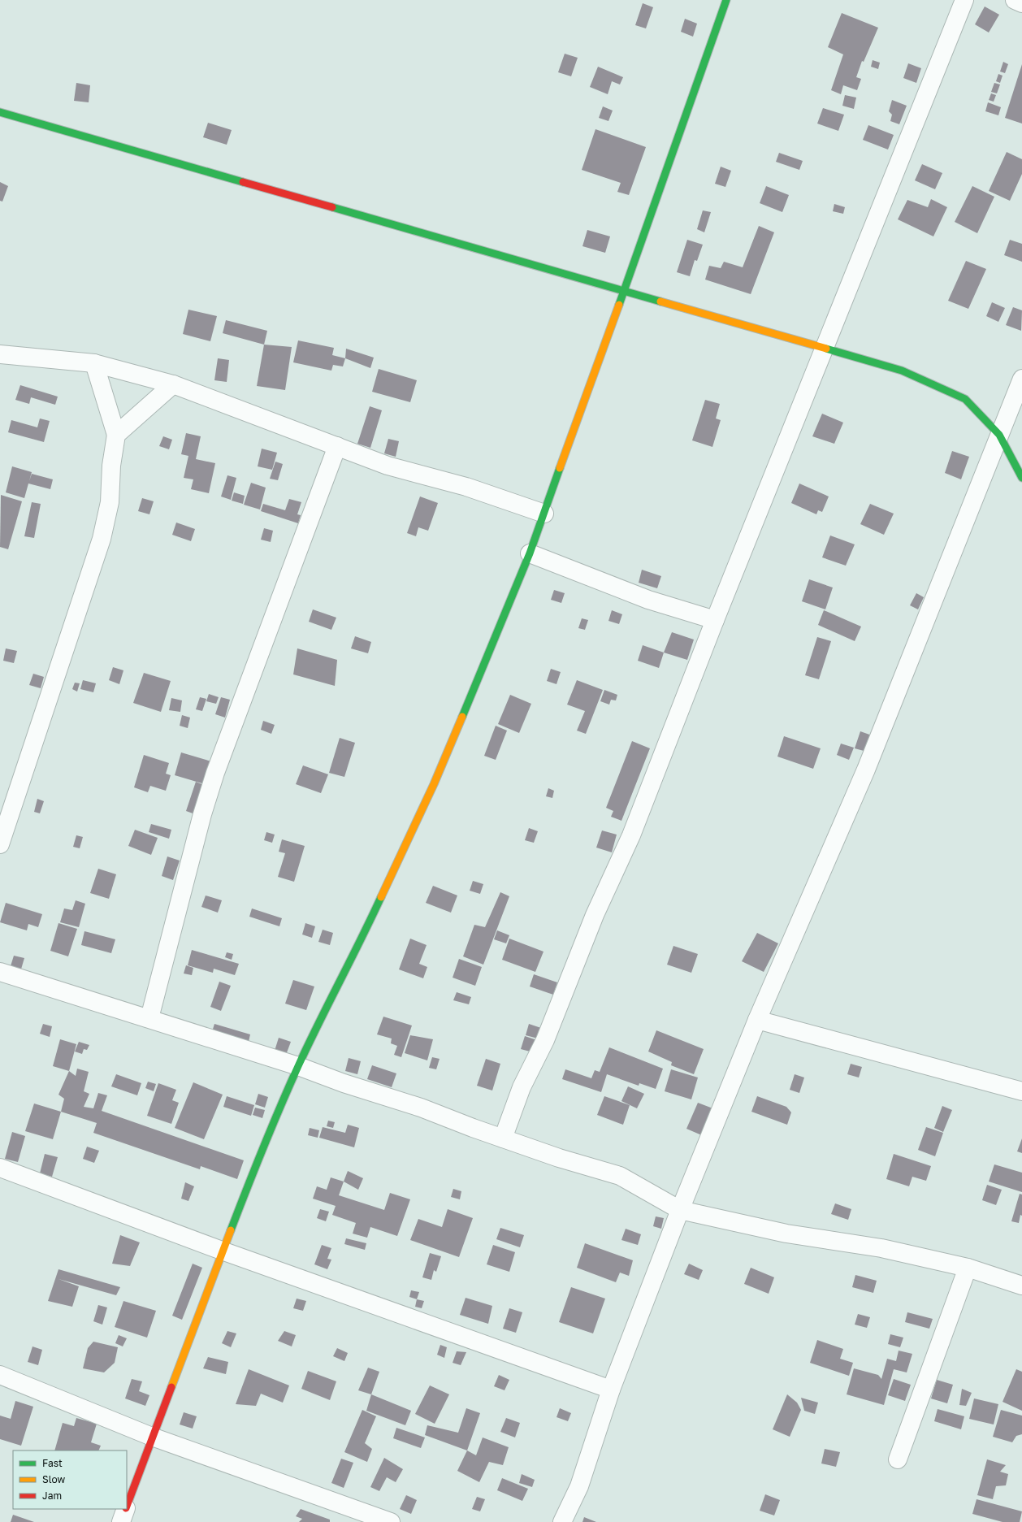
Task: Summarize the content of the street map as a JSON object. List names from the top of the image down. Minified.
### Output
{"legend":["Fast","Slow","Jam"]}
